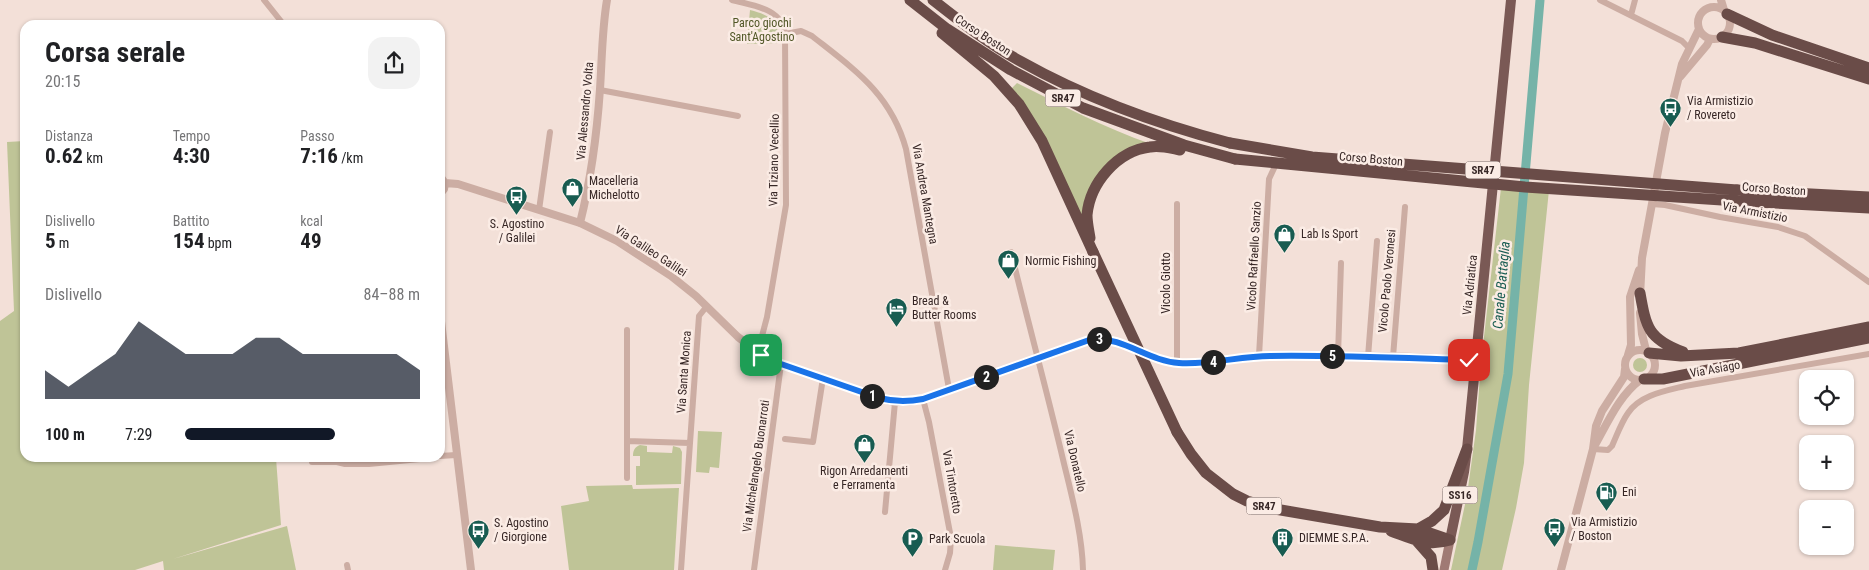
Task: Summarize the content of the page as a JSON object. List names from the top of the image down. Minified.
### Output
{"streets":{"highway":["Corso Boston","SR47"],"main road":["Via Adriatica","SS16"],"street":["Via Alessandro Volta","Via Tiziano Vecellio","Via Andrea Mantegna","Via Armistizio","Via Galileo Galilei","Vicolo Raffaello Sanzio","Vicolo Paolo Veronesi","Vicolo Giotto","Via Asiago","Via Santa Monica","Via Donatello","Via Michelangelo Buonarroti","Via Tintoretto"]},"crossings":[["Corso Boston","SR47"],["SR47","Via Adriatica"],["Via Alessandro Volta","Via Galileo Galilei"],["Via Tiziano Vecellio","Via Andrea Mantegna"],["Via Tiziano Vecellio","Via Galileo Galilei"],["Via Andrea Mantegna","Via Galileo Galilei"],["Via Galileo Galilei","Vicolo Raffaello Sanzio"],["Via Galileo Galilei","Vicolo Paolo Veronesi"],["Via Galileo Galilei","Vicolo Giotto"],["Via Galileo Galilei","Via Adriatica"],["Via Galileo Galilei","Via Santa Monica"],["Via Galileo Galilei","Via Donatello"],["Via Galileo Galilei","Via Michelangelo Buonarroti"],["Via Galileo Galilei","Via Tintoretto"]],"water":["Canale Battaglia"],"parks":["Parco giochi Sant'Agostino"],"places":{"bus stop":["Via Armistizio / Rovereto","S. Agostino / Galilei","Via Armistizio / Boston","S. Agostino / Giorgione"],"shop":["Macelleria Michelotto","Lab Is Sport","Normic Fishing","Rigon Arredamenti e Ferramenta"],"hotel":["Bread & Butter Rooms"],"fuel station":["Eni"],"building":["DIEMME S.P.A."],"parking":["Park Scuola"]},"page":{"heading":["Corsa serale","20:15"],"stats":[["Distanza","0.62 km"],["Tempo","4:30"],["Passo","7:16 /km"],["Dislivello","5 m"],["Battito","154 bpm"],["kcal","49"]],"chart":["Dislivello","84–88 m"],"pins":["3","5","4","2","1"],"map_buttons":["+","−"],"list":[{"name":"100 m","note":"7:29"}]}}
